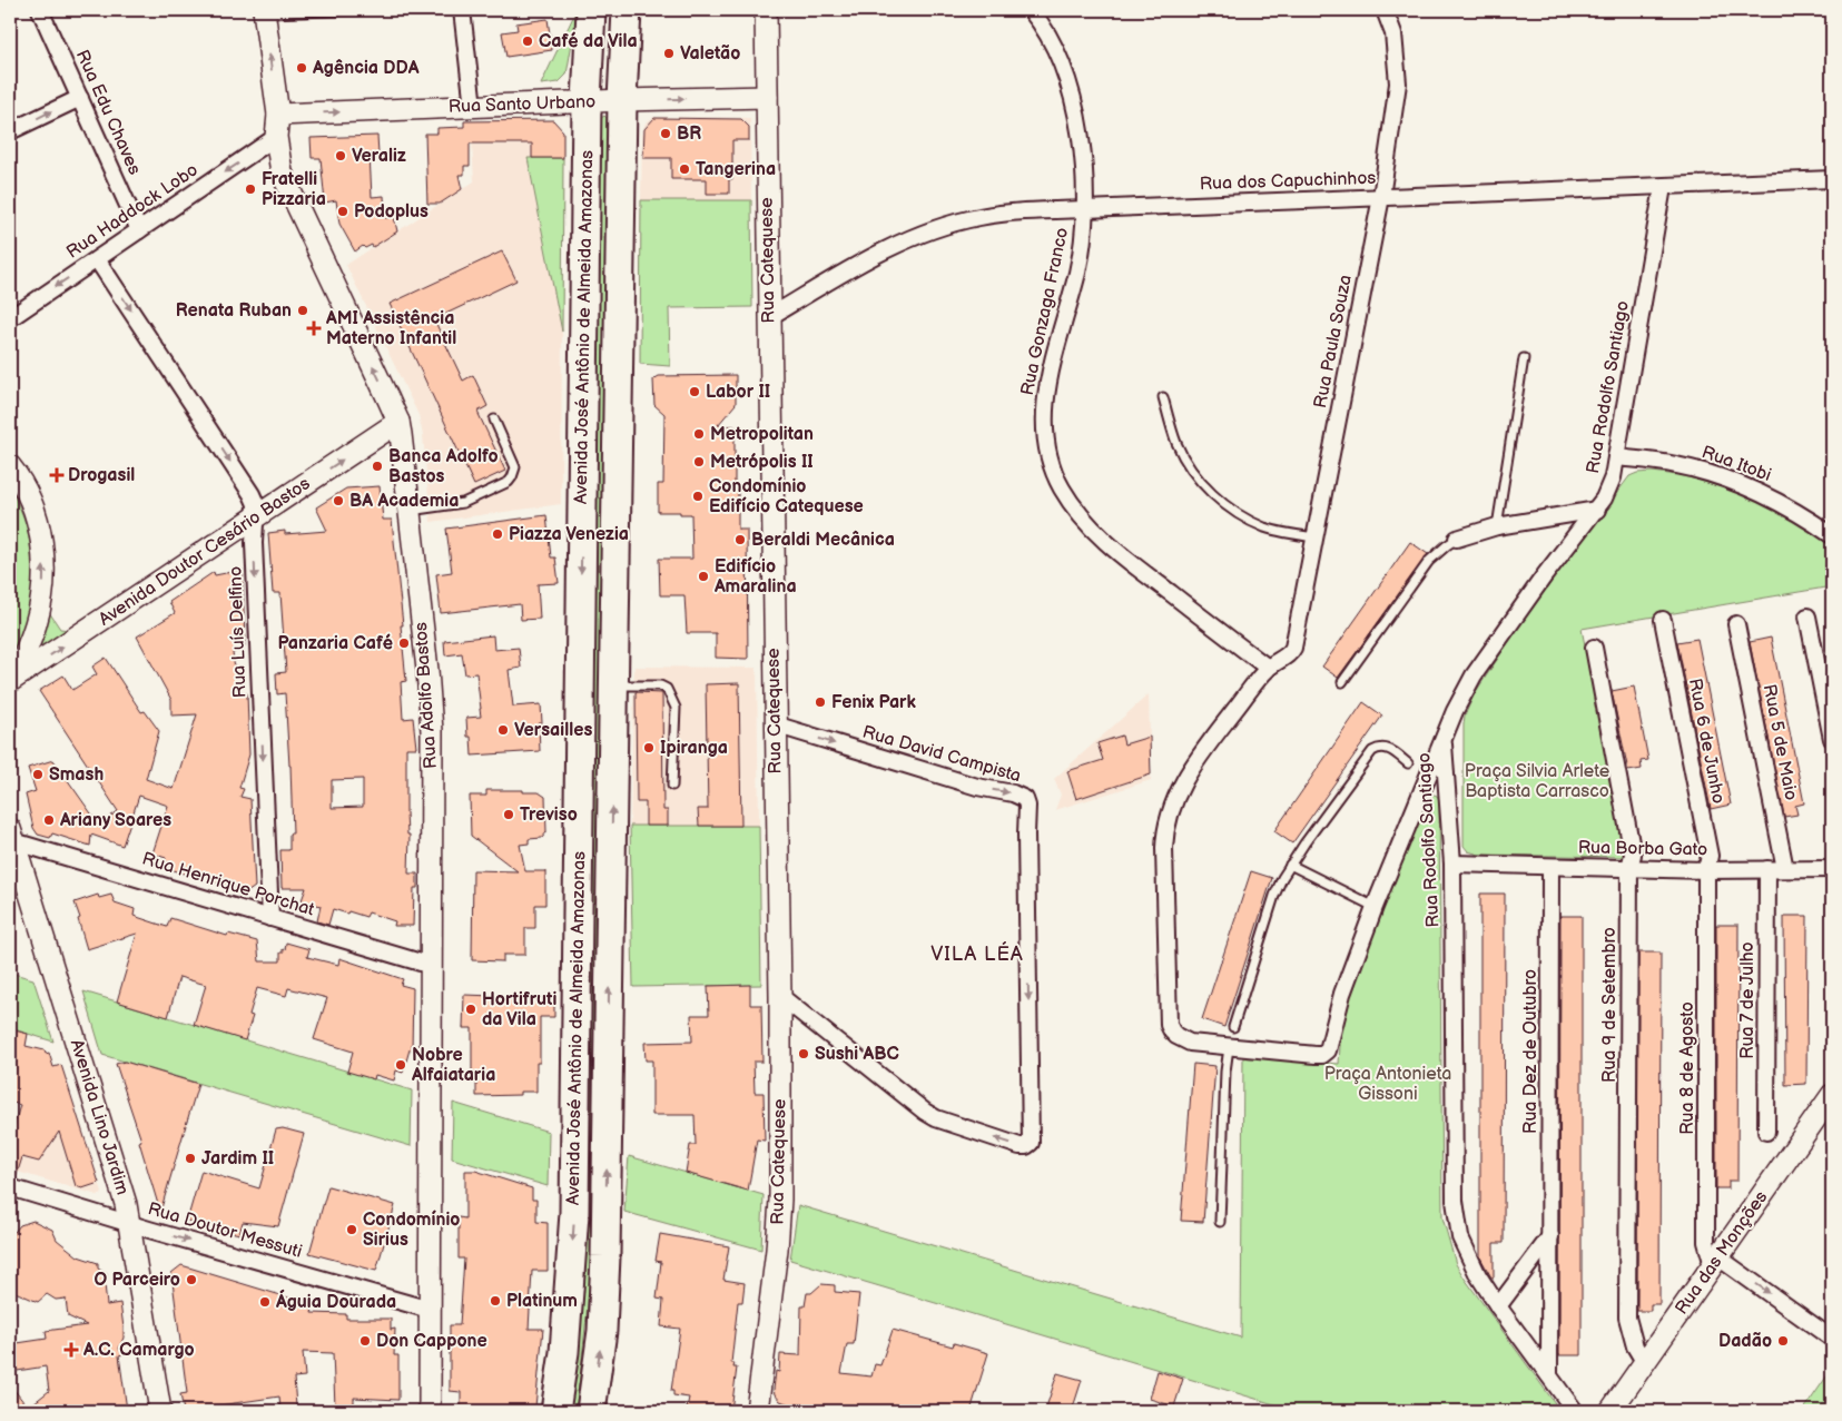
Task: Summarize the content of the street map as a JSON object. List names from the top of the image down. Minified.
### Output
{"streets":{"highway":["Avenida José Antônio de Almeida Amazonas"],"street":["Rua Santo Urbano","Rua Edu Chaves","Rua dos Capuchinhos","Rua Haddock Lobo","Rua Catequese","Rua Gonzaga Franco","Rua Paula Souza","Rua Rodolfo Santiago","Rua Itobi","Avenida Doutor Cesário Bastos","Rua Luís Delfino","Rua Adolfo Bastos","Rua 6 de Junho","Rua 5 de Maio","Rua David Campista","Rua Borba Gato","Rua Henrique Porchat","Rua 7 de Julho","Rua 9 de Setembro","Rua Dez de Outubro","Rua 8 de Agosto","Avenida Lino Jardim","Rua Doutor Messuti","Rua das Monções"]},"crossings":[["Rua Santo Urbano","Rua Catequese"],["Rua Santo Urbano","Avenida José Antônio de Almeida Amazonas"],["Rua Santo Urbano","Rua Adolfo Bastos"],["Rua Edu Chaves","Rua Haddock Lobo"],["Rua dos Capuchinhos","Rua Catequese"],["Rua dos Capuchinhos","Rua Gonzaga Franco"],["Rua dos Capuchinhos","Rua Paula Souza"],["Rua dos Capuchinhos","Rua Rodolfo Santiago"],["Rua Haddock Lobo","Rua Luís Delfino"],["Rua Haddock Lobo","Rua Adolfo Bastos"],["Rua Catequese","Rua David Campista"],["Rua Gonzaga Franco","Rua Paula Souza"],["Rua Rodolfo Santiago","Rua Itobi"],["Rua Rodolfo Santiago","Rua Borba Gato"],["Rua Rodolfo Santiago","Rua Dez de Outubro"],["Avenida Doutor Cesário Bastos","Rua Luís Delfino"],["Avenida Doutor Cesário Bastos","Rua Adolfo Bastos"],["Rua Luís Delfino","Rua Henrique Porchat"],["Rua Adolfo Bastos","Rua Henrique Porchat"],["Rua Adolfo Bastos","Rua Doutor Messuti"],["Rua 6 de Junho","Rua Borba Gato"],["Rua 6 de Junho","Rua 8 de Agosto"],["Rua 5 de Maio","Rua Borba Gato"],["Rua Borba Gato","Rua 7 de Julho"],["Rua Borba Gato","Rua 9 de Setembro"],["Rua Borba Gato","Rua Dez de Outubro"],["Rua Borba Gato","Rua 8 de Agosto"],["Rua Henrique Porchat","Avenida Lino Jardim"],["Rua 9 de Setembro","Rua das Monções"],["Rua 8 de Agosto","Rua das Monções"],["Avenida Lino Jardim","Rua Doutor Messuti"]],"one_way":["Rua Santo Urbano","Rua Haddock Lobo","Avenida Doutor Cesário Bastos","Rua Luís Delfino","Rua Doutor Messuti"],"districts":["VILA LÉA"],"parks":["Praça Silvia Arlete Baptista Carrasco","Praça Antonieta Gissoni"],"places":{"other":["Café da Vila","Valetão","Agência DDA","BR","Veraliz","Tangerina","Fratelli Pizzaria","Podoplus","Renata Ruban","Labor II","Metropolitan","Metrópolis II","Banca Adolfo Bastos","Condomínio Edifício Catequese","BA Academia","Piazza Venezia","Beraldi Mecânica","Edifício Amaralina","Panzaria Café","Fenix Park","Versailles","Ipiranga","Smash","Treviso","Ariany Soares","Hortifruti da Vila","Sushi ABC","Nobre Alfaiataria","Jardim II","Condomínio Sirius","O Parceiro","Platinum","Águia Dourada","Don Cappone","Dadão"],"health":["AMI Assistência Materno Infantil","Drogasil","A.C. Camargo"]}}
